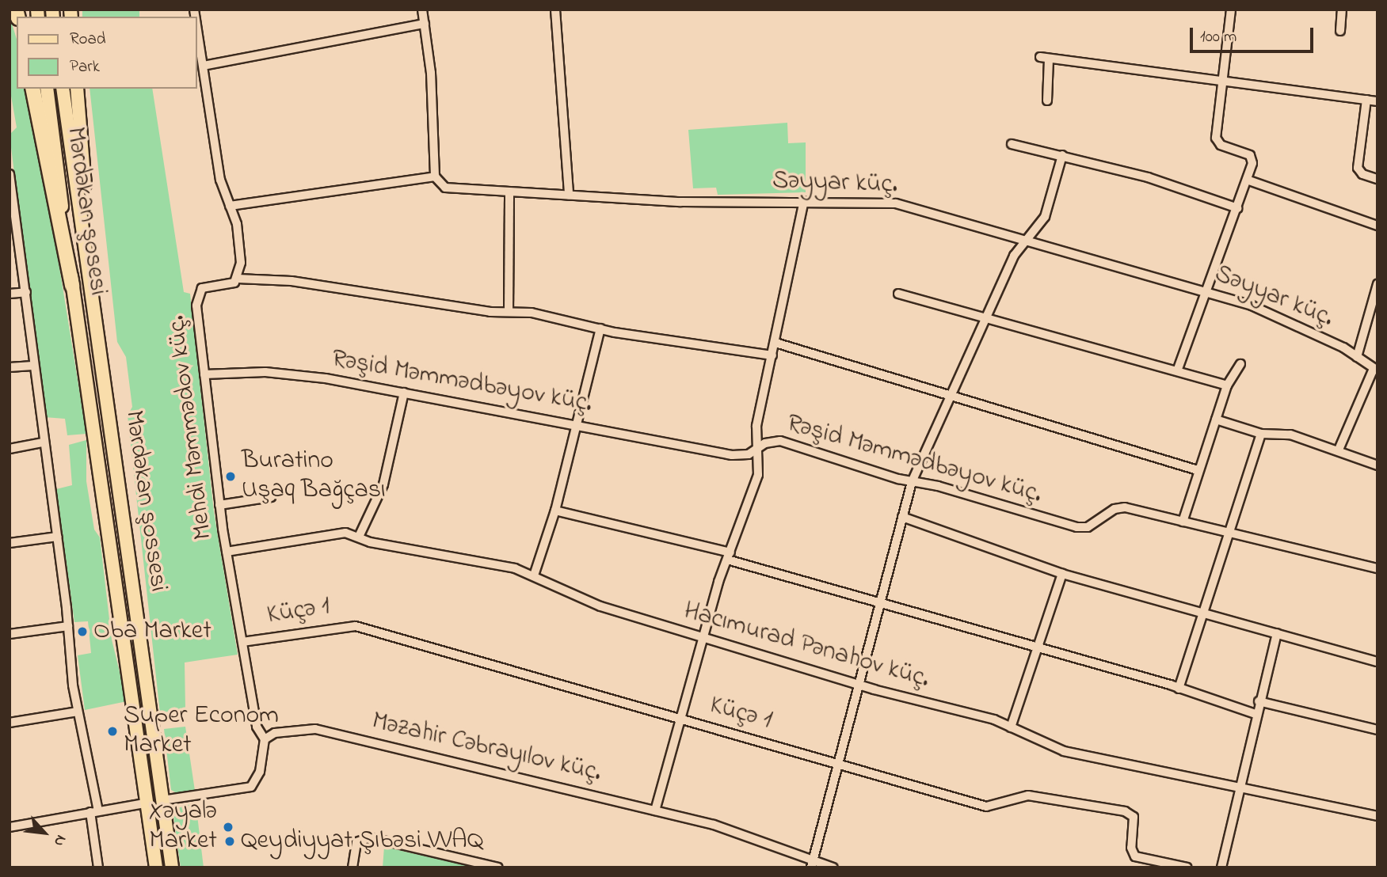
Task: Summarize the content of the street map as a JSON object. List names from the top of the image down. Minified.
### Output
{"streets":{"main road":["Mərdəkan şosesi","Mərdəkan şossesi"],"street":["Səyyar küç.","Rəşid Məmmədbəyov küç.","Mehdi Məmmədov küç.","Küçə 1","Hacımurad Pənahov küç.","Məzahir Cəbrayılov küç."]},"crossings":[["Mərdəkan şosesi","Mərdəkan şossesi"],["Rəşid Məmmədbəyov küç.","Mehdi Məmmədov küç."],["Mehdi Məmmədov küç.","Küçə 1"],["Mehdi Məmmədov küç.","Hacımurad Pənahov küç."],["Mehdi Məmmədov küç.","Məzahir Cəbrayılov küç."]],"places":["Buratino Uşaq Bağçası","Oba Market","Super Econom Market","Xəyalə Market","Qeydiyyat Şıbəsi VVAQ"],"legend":["Road","Park"],"scale_bar":"100 m","north":"bottom right"}
